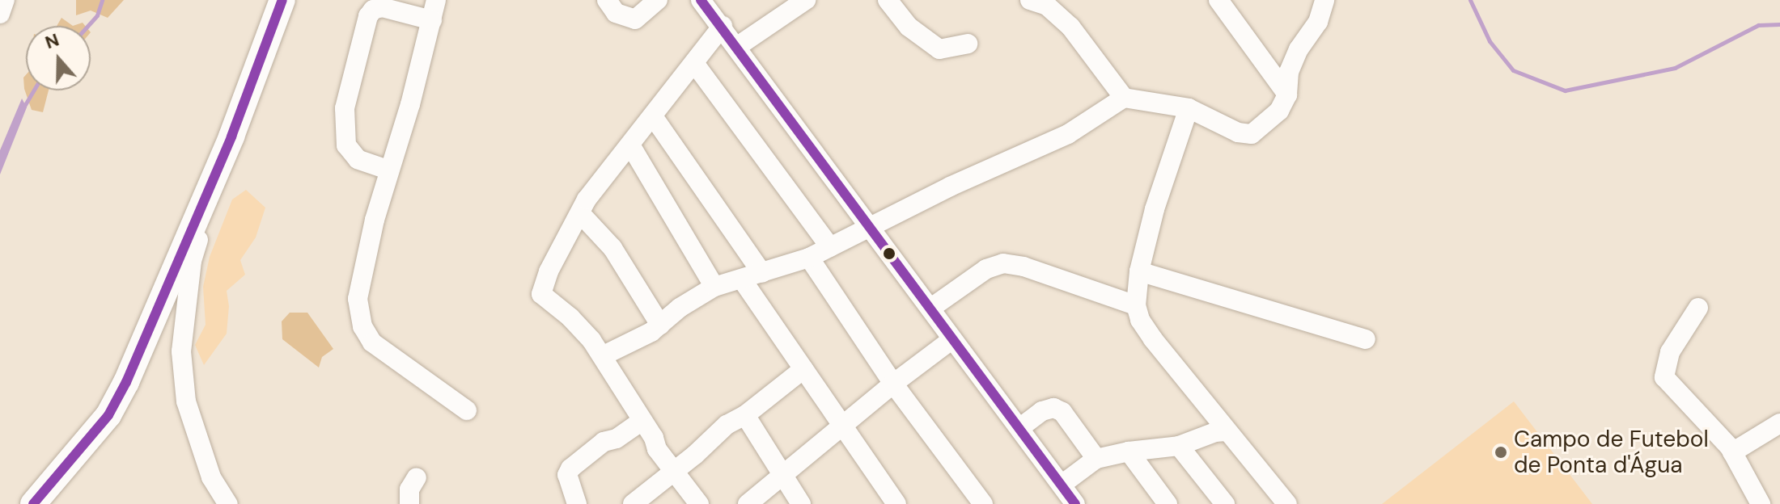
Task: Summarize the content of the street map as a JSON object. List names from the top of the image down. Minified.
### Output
{"places":["Campo de Futebol de Ponta d'Água"],"north":"top"}
